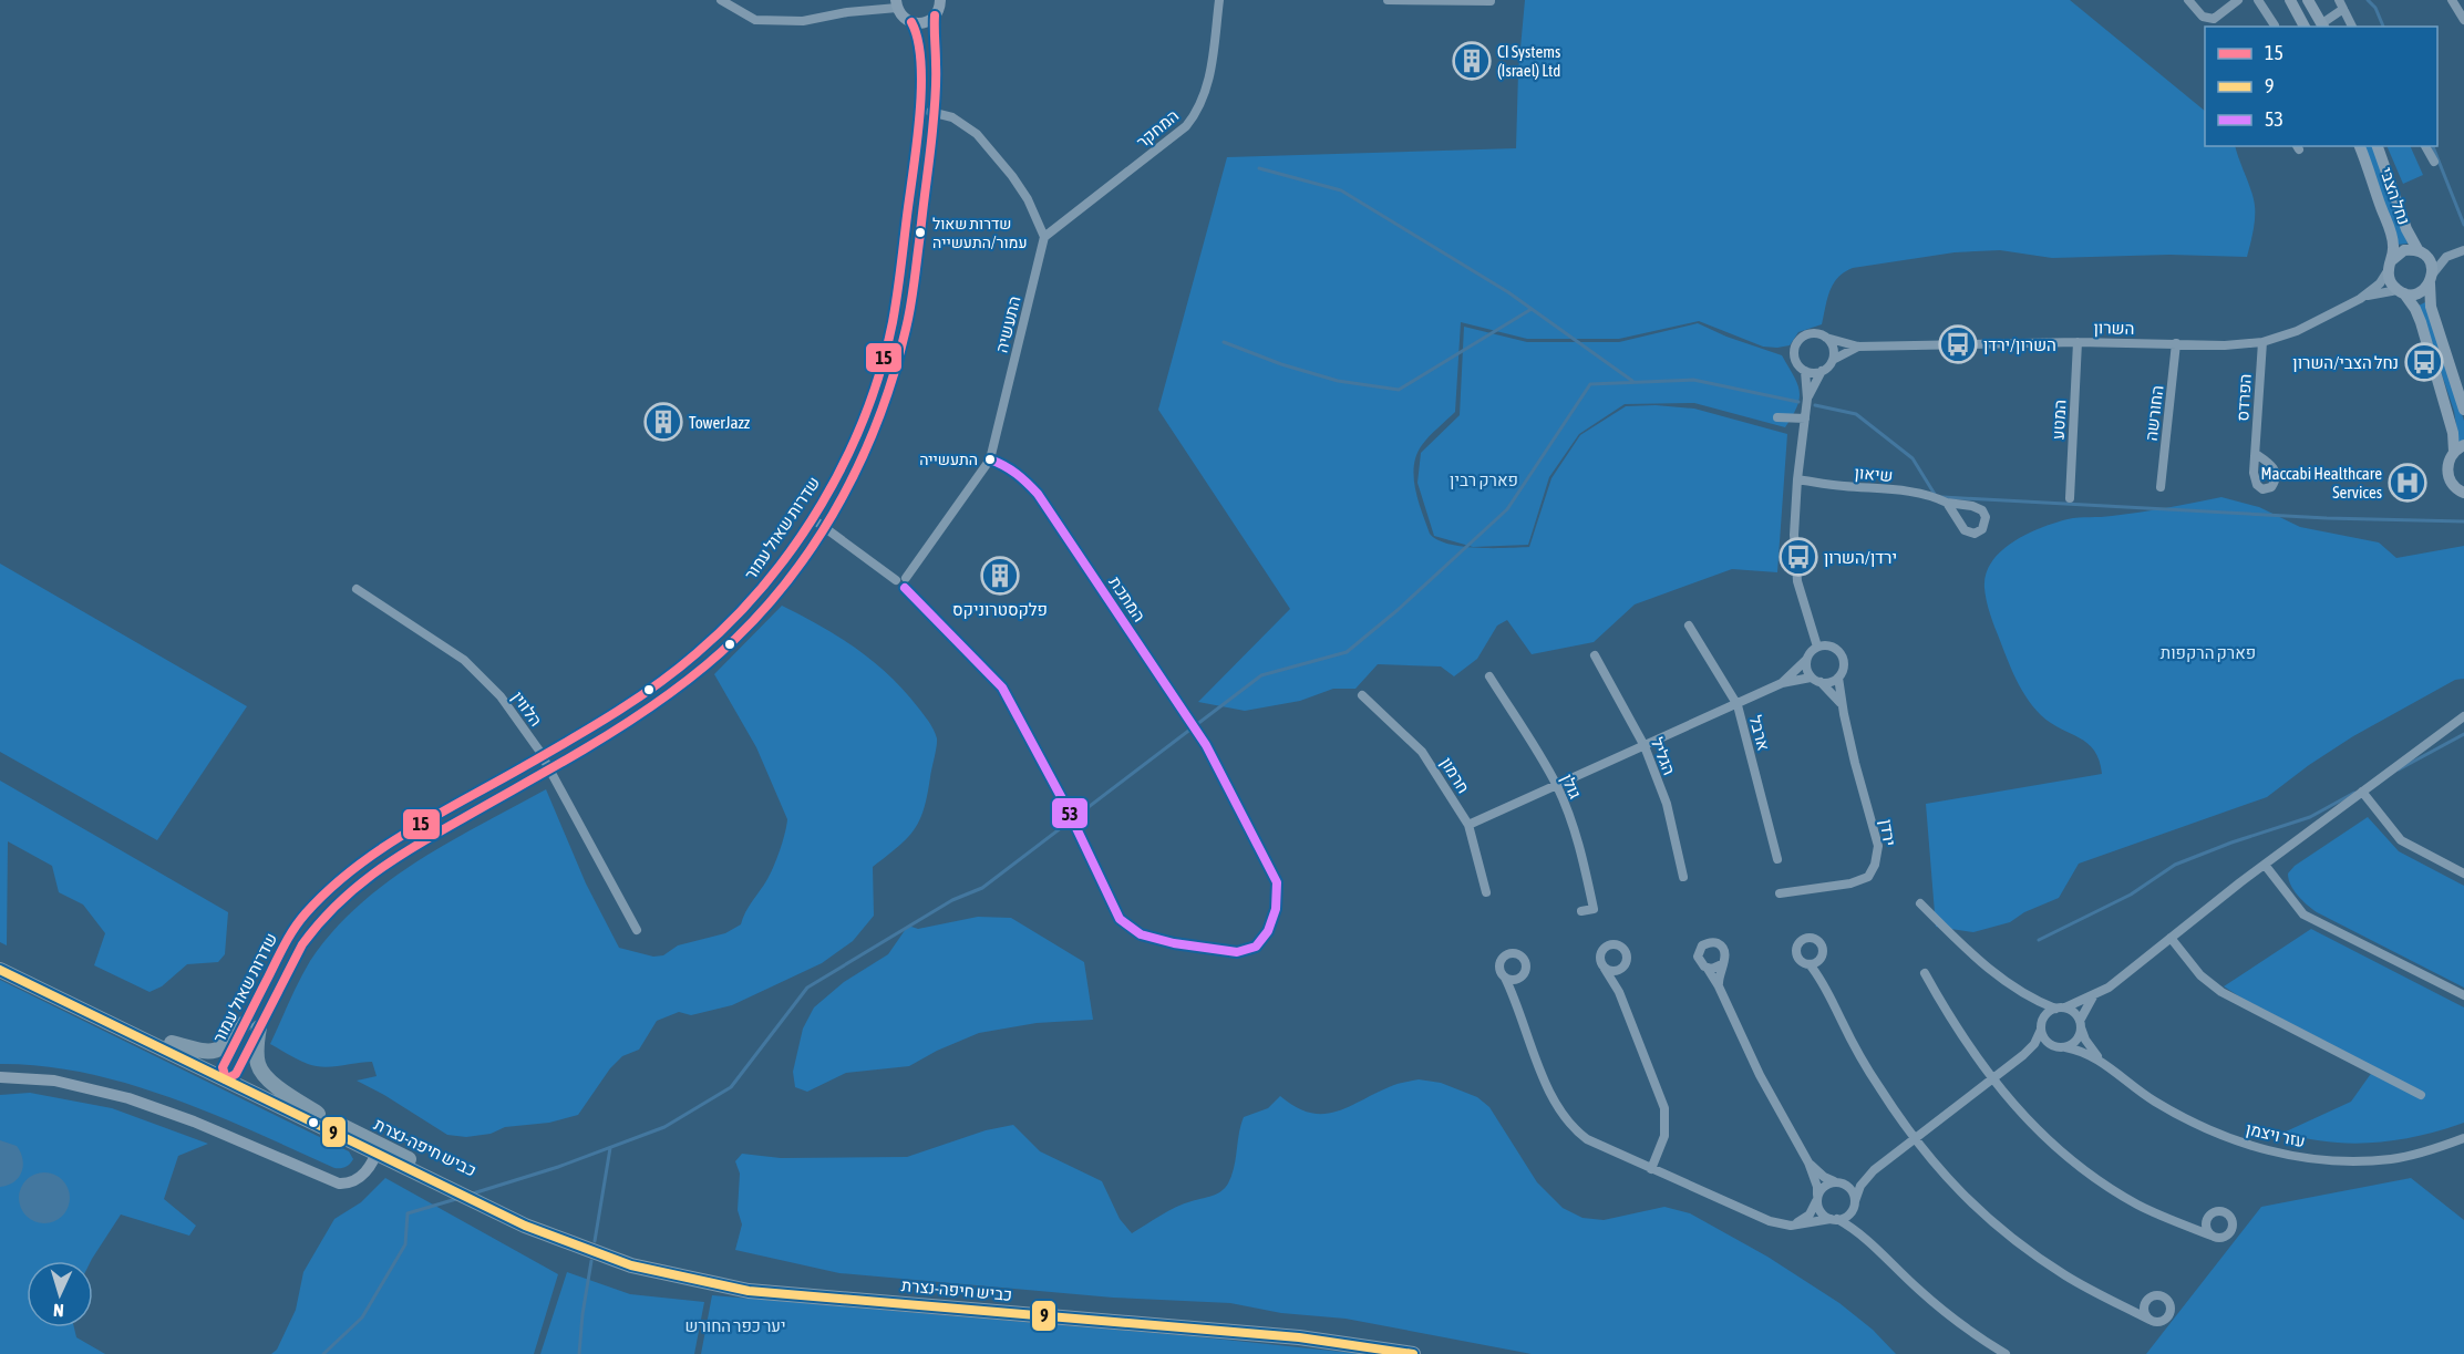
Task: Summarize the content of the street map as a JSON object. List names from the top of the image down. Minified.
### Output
{"streets":{"highway":["כביש חיפה-נצרת"],"street":["המחקר","נחל הצבי","התעשיה","השרון","הפרדס","החורשה","המטע","שיאון","שדרות שאול עמור","המתכת","הלווין","ארבל","הגליל","חרמון","גולן","ירדן","עזר ויצמן"]},"crossings":[["המחקר","התעשיה"],["נחל הצבי","השרון"],["התעשיה","המתכת"],["השרון","הפרדס"],["השרון","החורשה"],["השרון","המטע"],["שדרות שאול עמור","הלווין"],["שדרות שאול עמור","כביש חיפה-נצרת"]],"parks":["פארק רבין","פארק הרקפות","יער כפר החורש"],"places":{"building":["CI Systems (Israel) Ltd","TowerJazz","פלקסטרוניקס"],"other":["שדרות שאול עמור/התעשייה","התעשייה"],"bus stop":["השרון/ירדן","נחל הצבי/השרון","ירדן/השרון"],"hospital":["Maccabi Healthcare Services"]},"lines":["transit line 15","transit line 53","transit line 9"],"legend":["15","9","53"],"north":"bottom"}
